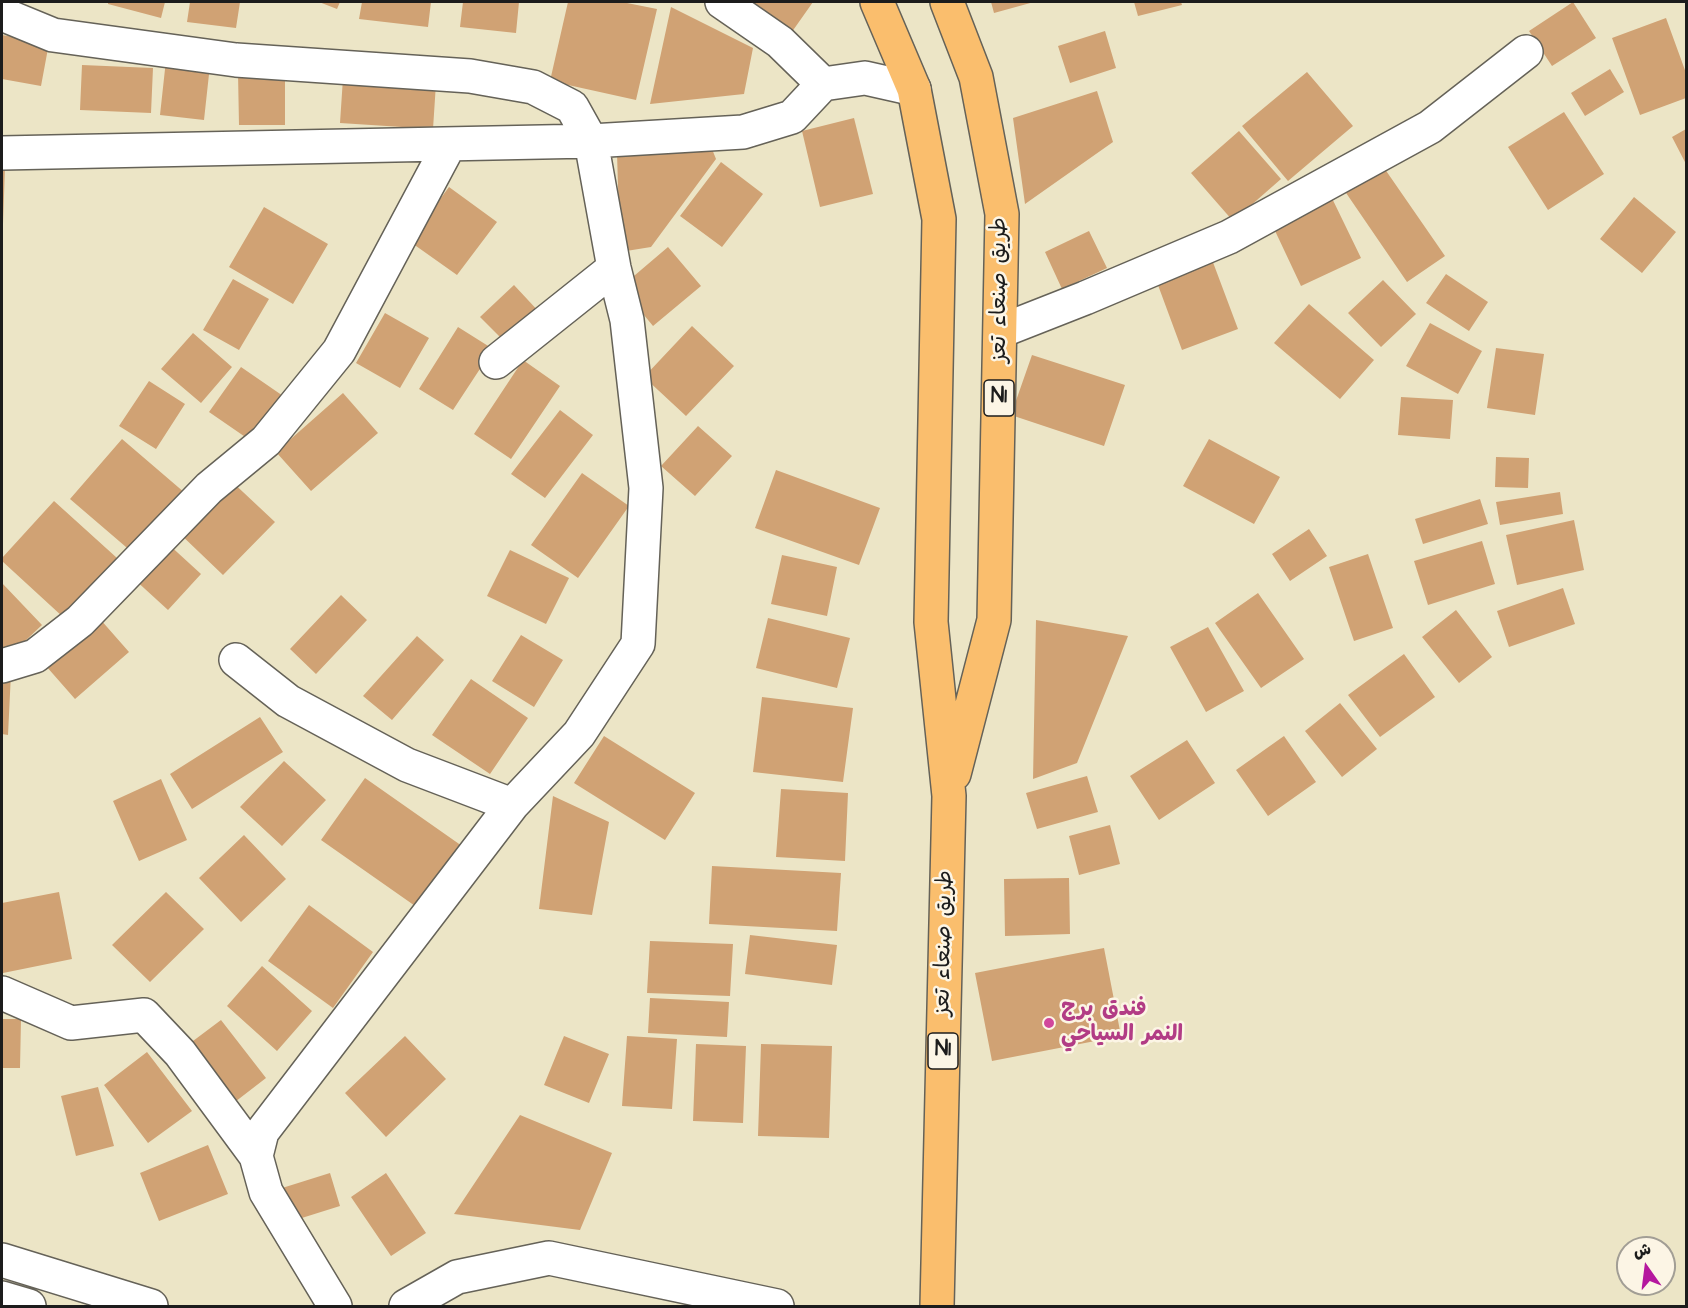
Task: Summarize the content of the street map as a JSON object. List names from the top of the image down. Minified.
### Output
{"streets":{"highway":["طريق صنعاء تعز","N1"]},"places":["فندق برج النمر السياحي"],"north":"top"}
